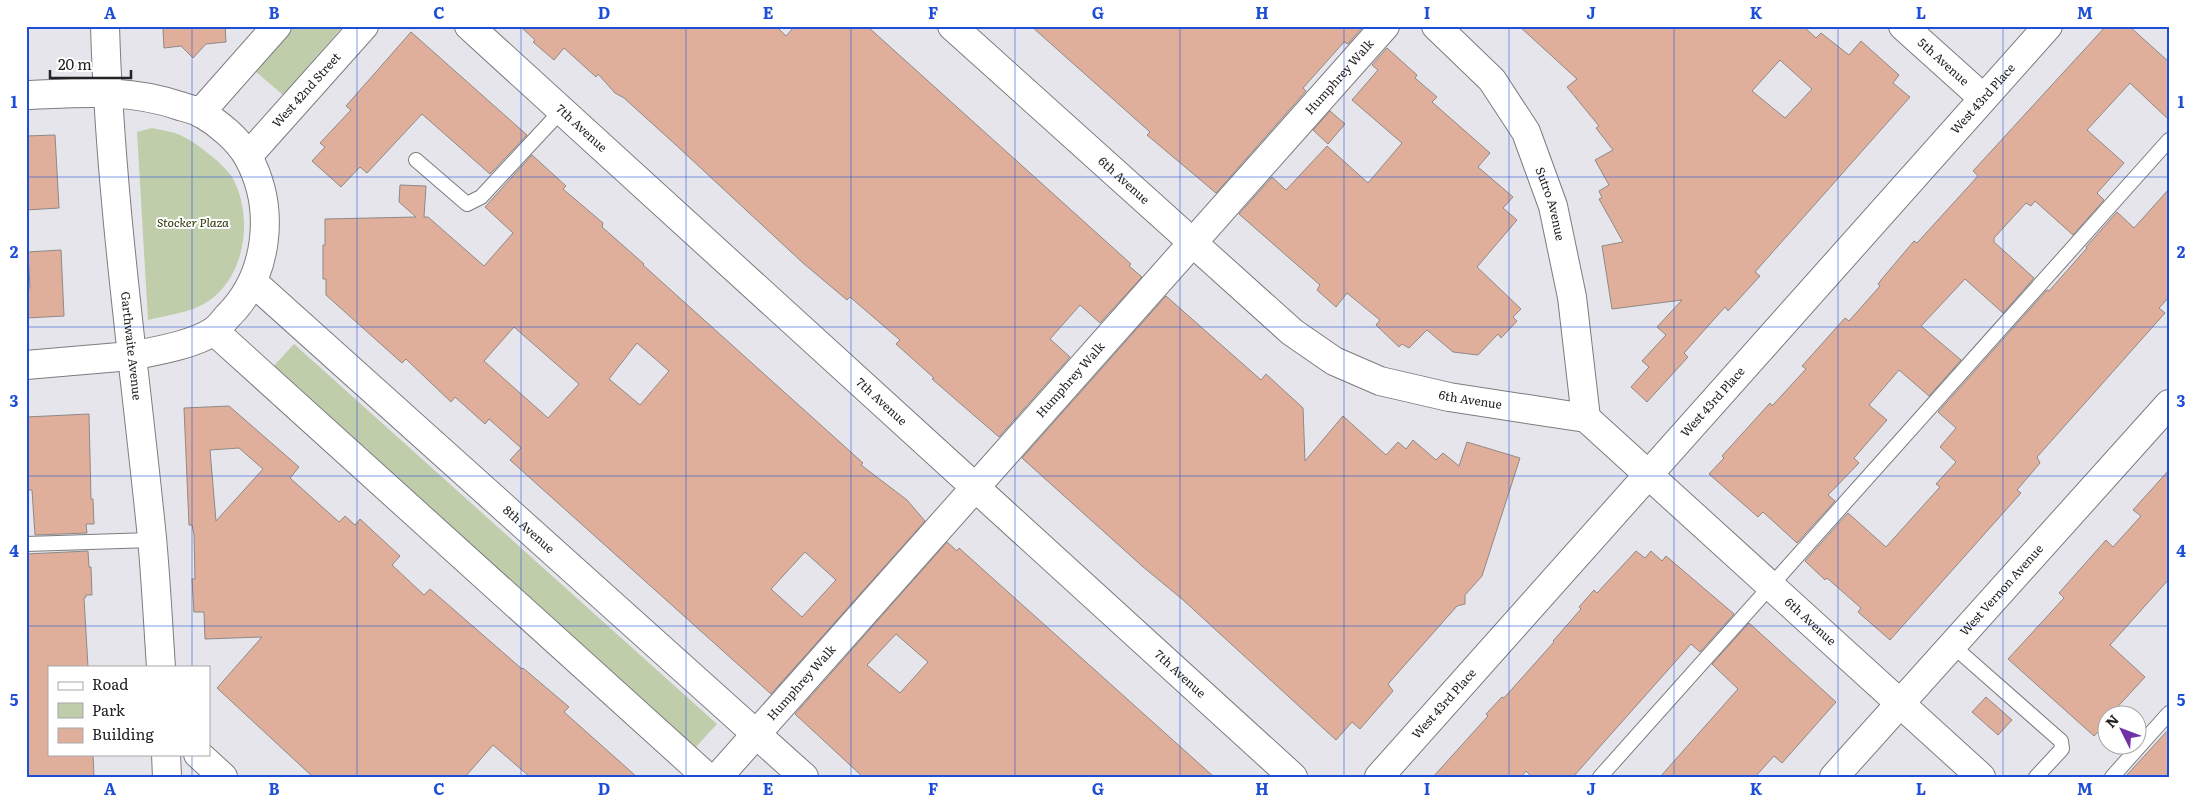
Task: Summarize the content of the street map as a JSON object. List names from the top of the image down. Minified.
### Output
{"streets":{"street":["5th Avenue","Humphrey Walk","West 42nd Street","West 43rd Place","7th Avenue","6th Avenue","Sutro Avenue","Garthwaite Avenue","8th Avenue","West Vernon Avenue"]},"crossings":[["5th Avenue","West 43rd Place"],["Humphrey Walk","7th Avenue"],["Humphrey Walk","6th Avenue"],["Humphrey Walk","8th Avenue"],["West 43rd Place","6th Avenue"],["6th Avenue","Sutro Avenue"],["6th Avenue","West Vernon Avenue"]],"parks":["Stocker Plaza"],"legend":["Road","Park","Building"],"scale_bar":"20 m","north":"top left","grid":{"columns":["A","B","C","D","E","F","G","H","I","J","K","L","M"],"rows":["1","2","3","4","5"]}}
